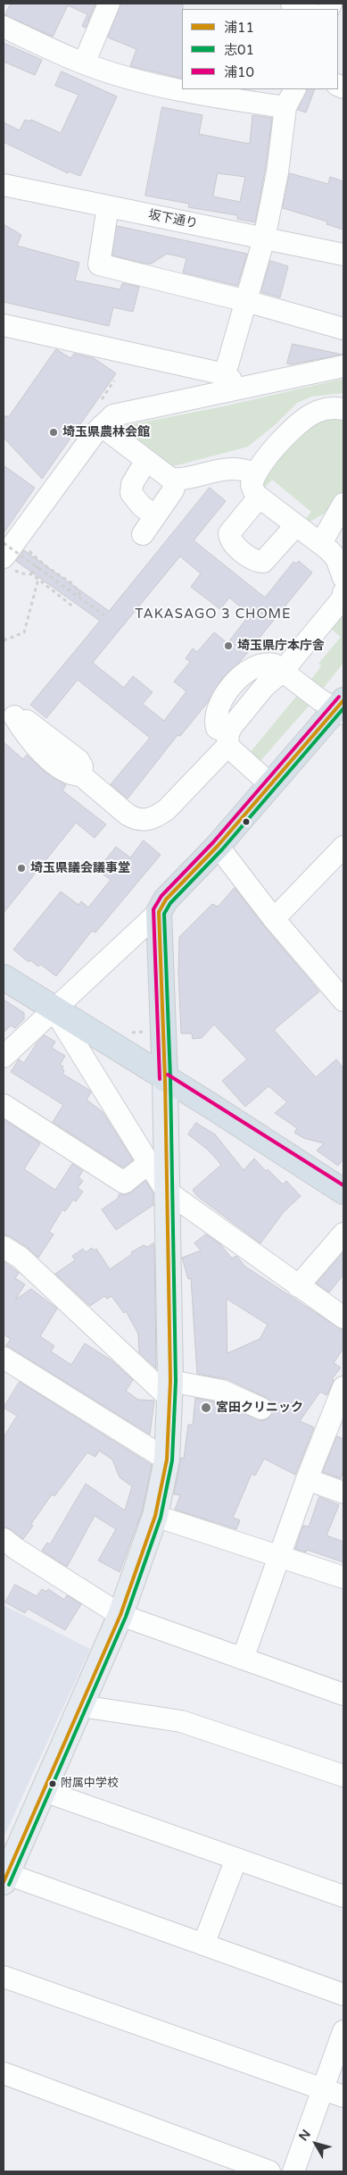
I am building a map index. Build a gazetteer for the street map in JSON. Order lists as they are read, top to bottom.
{
  "streets": {
    "street": ["坂下通り"]
  },
  "districts": ["TAKASAGO 3 CHOME"],
  "places": [
    "埼玉県農林会館",
    "埼玉県庁本庁舎",
    "埼玉県議会議事堂",
    "宮田クリニック",
    "附属中学校"
  ],
  "lines": ["transit line 浦10", "transit line 浦11", "transit line 志01"],
  "legend": ["浦11", "志01", "浦10"],
  "north": "top left"
}
